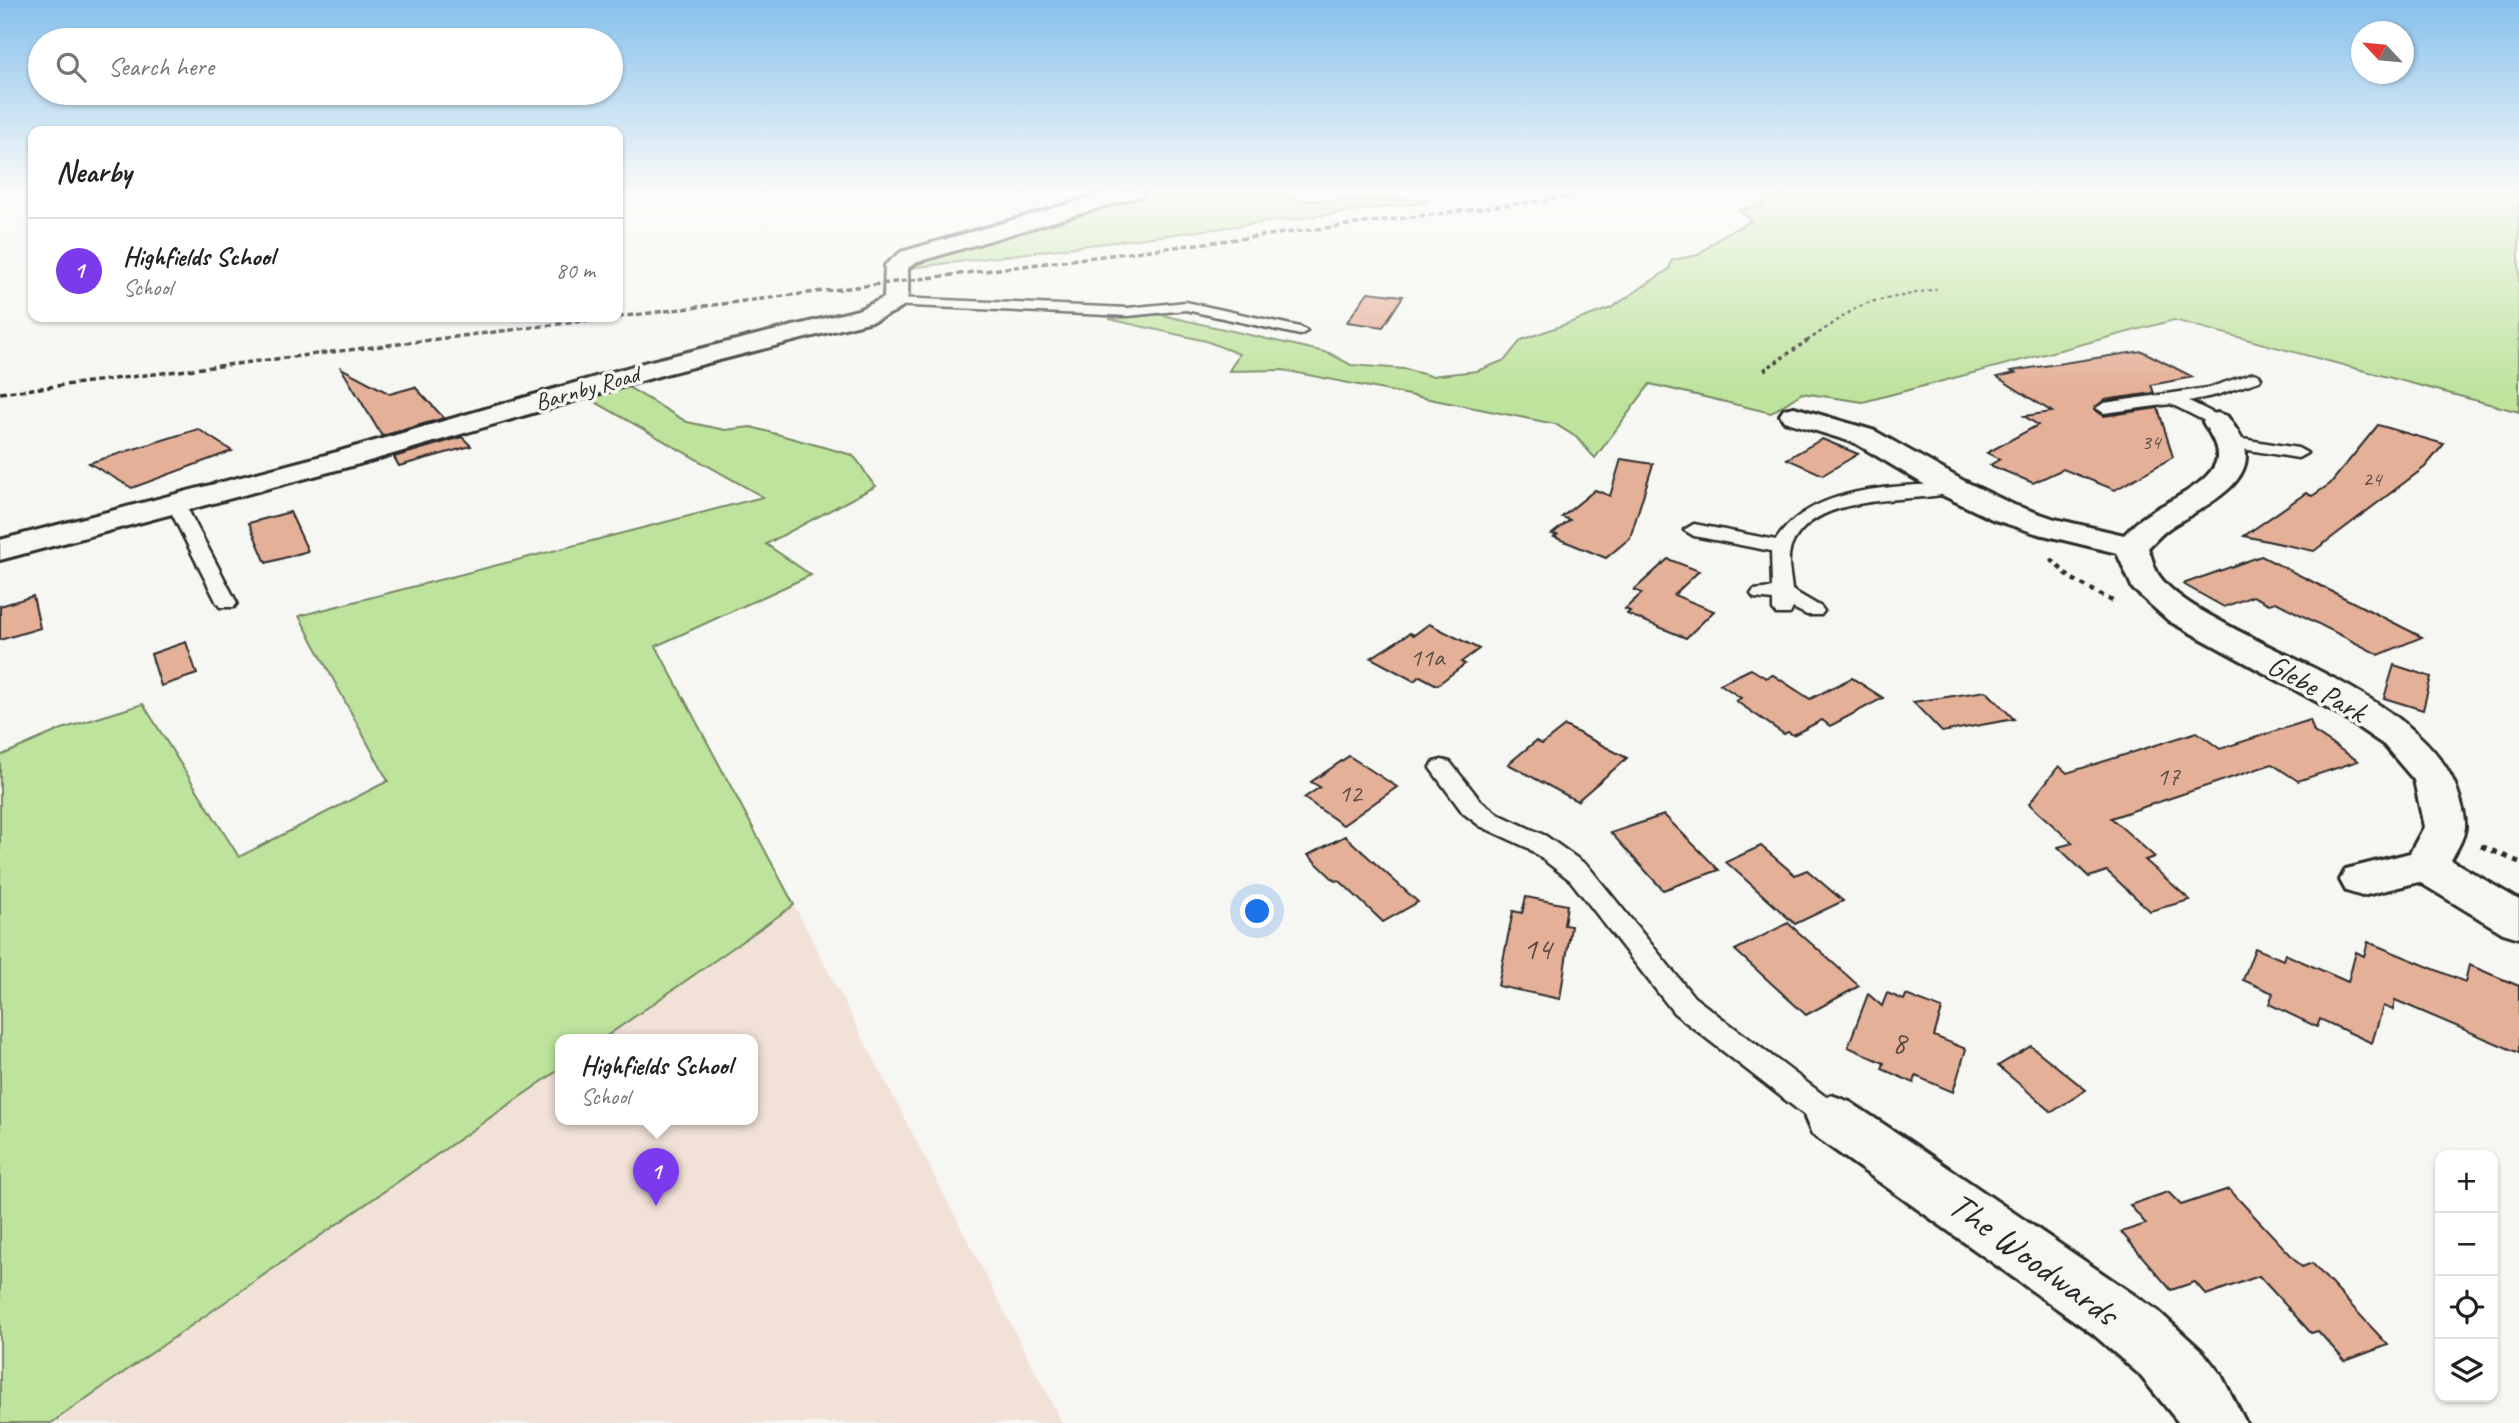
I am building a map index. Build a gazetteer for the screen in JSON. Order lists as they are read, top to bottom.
{
  "streets": {
    "street": ["Barnby Road", "Glebe Park", "The Woodwards"]
  },
  "house_numbers": [
    "34",
    "24",
    "11a",
    "17",
    "12",
    "14",
    "8"
  ],
  "north": "top left",
  "page": {
    "search": "Search here",
    "heading": "Nearby",
    "list": [
      {
        "mark": "1",
        "name": "Highfields School",
        "note": "School",
        "value": "80 m"
      }
    ],
    "popup": ["Highfields School", "School"],
    "pins": "1",
    "map_buttons": ["+", "−"]
  }
}
